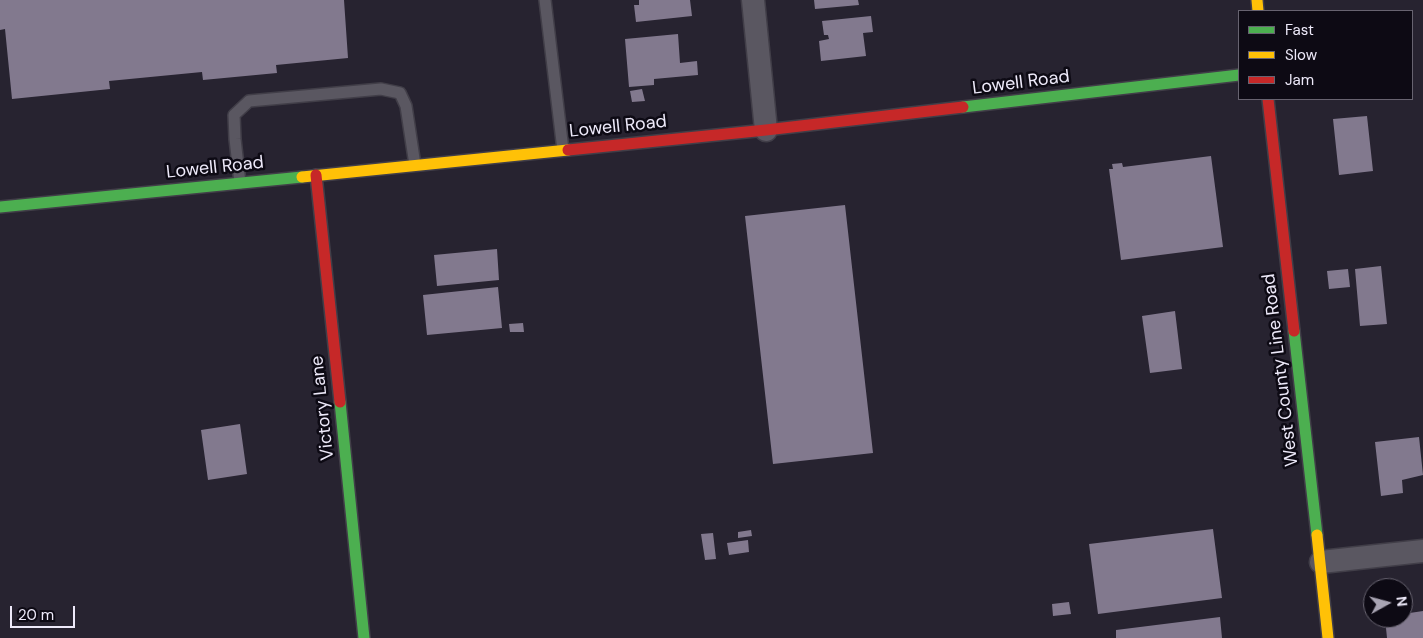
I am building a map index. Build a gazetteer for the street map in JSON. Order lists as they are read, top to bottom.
{
  "streets": {
    "street": ["Lowell Road", "West County Line Road", "Victory Lane"]
  },
  "crossings": [
    ["Lowell Road", "Victory Lane"]
  ],
  "legend": ["Fast", "Slow", "Jam"],
  "scale_bar": "20 m",
  "north": "right"
}
